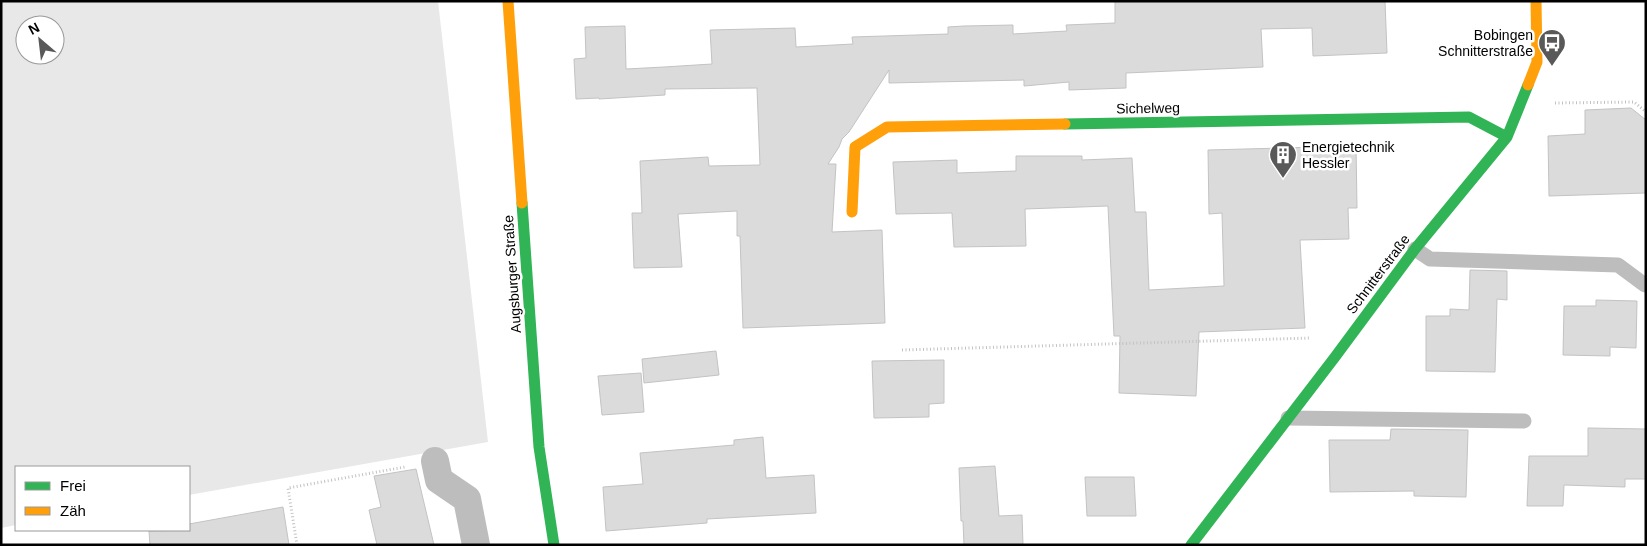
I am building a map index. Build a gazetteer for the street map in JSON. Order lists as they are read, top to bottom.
{
  "streets": {
    "street": ["Sichelweg", "Augsburger Straße", "Schnitterstraße"]
  },
  "crossings": [
    ["Sichelweg", "Schnitterstraße"]
  ],
  "places": {
    "bus stop": ["Bobingen Schnitterstraße"],
    "building": ["Energietechnik Hessler"]
  },
  "legend": ["Frei", "Zäh"],
  "north": "top left"
}
